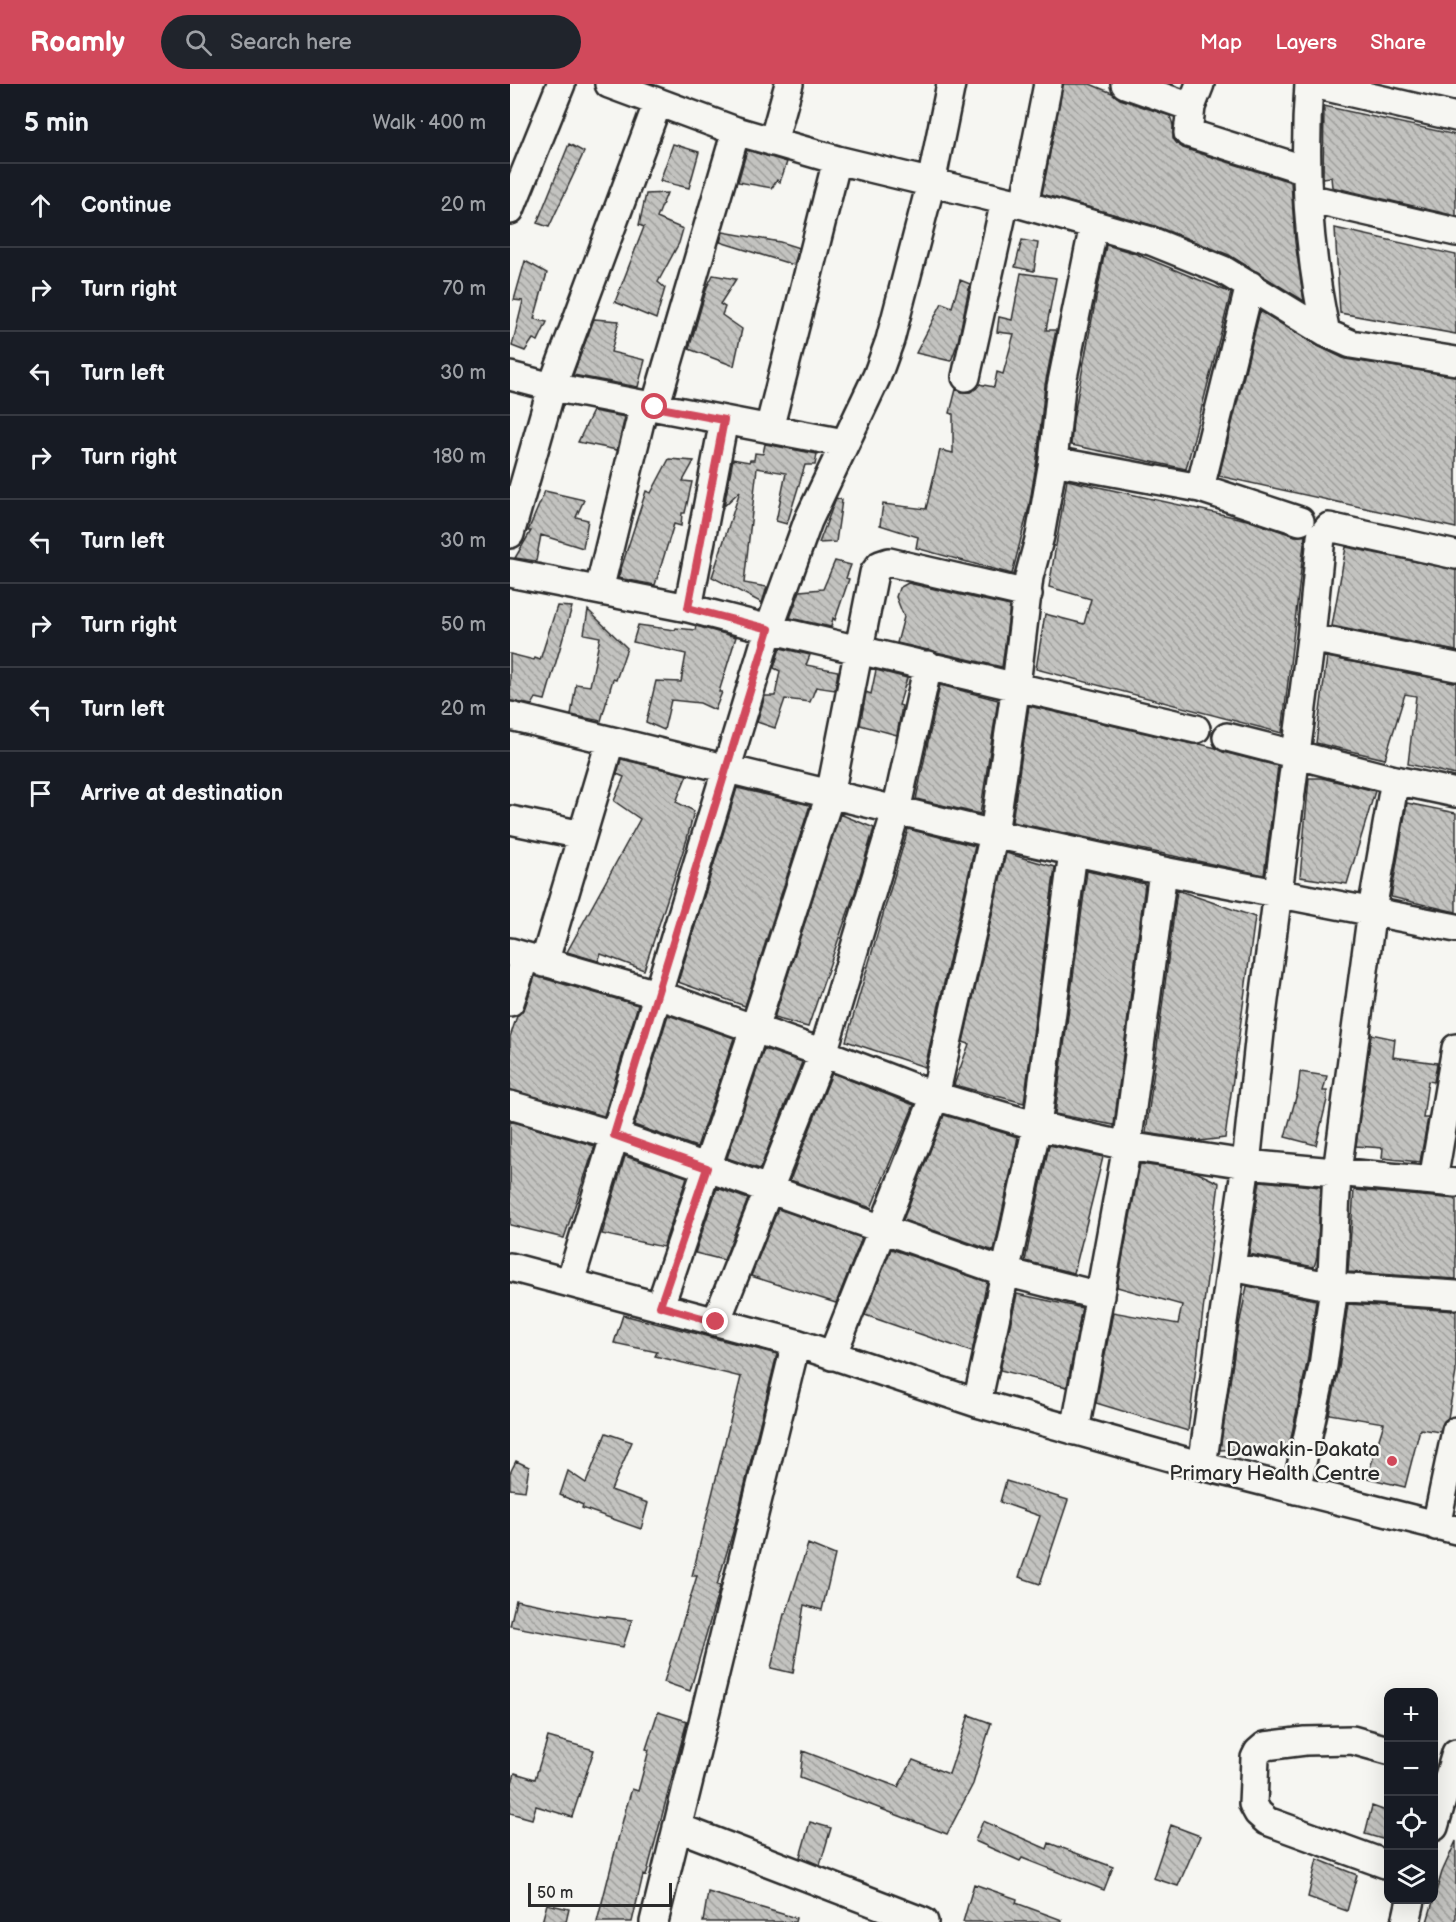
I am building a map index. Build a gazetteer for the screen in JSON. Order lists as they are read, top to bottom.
{
  "places": ["Dawakin-Dakata Primary Health Centre"],
  "scale_bar": "50 m",
  "page": {
    "header": "Roamly",
    "search": "Search here",
    "nav": ["Map", "Layers", "Share"],
    "heading": ["5 min", "Walk · 400 m"],
    "list": [
      ["Continue", "20 m"],
      ["Turn right", "70 m"],
      ["Turn left", "30 m"],
      ["Turn right", "180 m"],
      ["Turn left", "30 m"],
      ["Turn right", "50 m"],
      ["Turn left", "20 m"],
      "Arrive at destination"
    ],
    "map_buttons": ["+", "−"],
    "scale": "50 m"
  }
}
